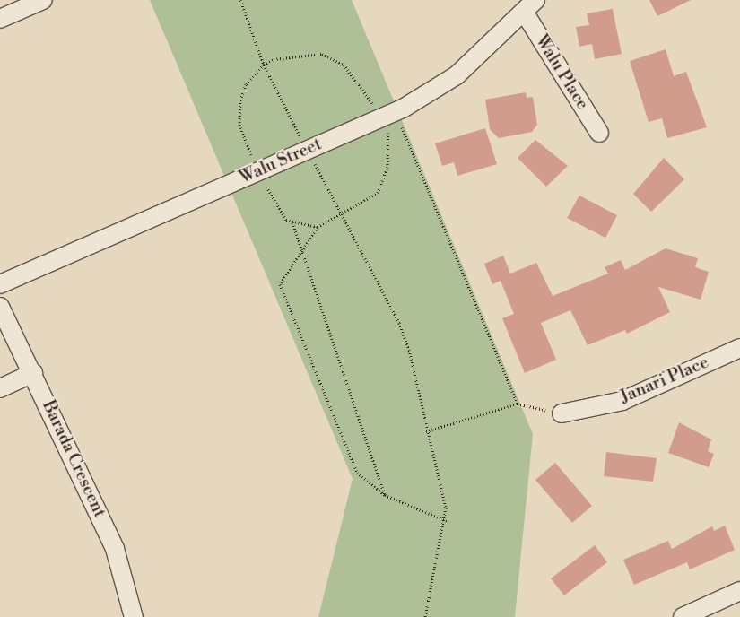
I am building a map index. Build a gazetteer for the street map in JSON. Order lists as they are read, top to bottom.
{
  "streets": {
    "street": [
      "Walu Place",
      "Walu Street",
      "Janari Place",
      "Barada Crescent"
    ]
  },
  "crossings": [
    ["Walu Place", "Walu Street"]
  ]
}
